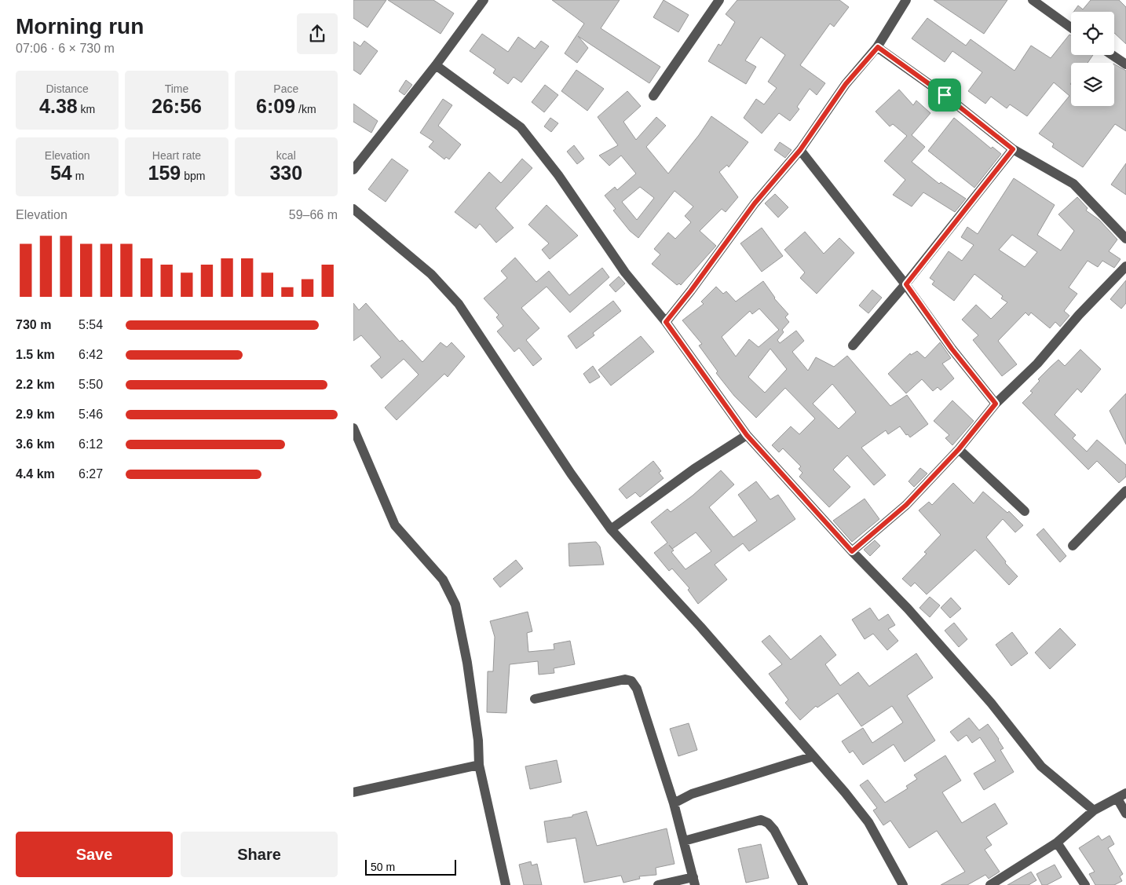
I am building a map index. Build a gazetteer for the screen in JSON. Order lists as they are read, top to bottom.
{
  "scale_bar": "50 m",
  "page": {
    "heading": ["Morning run", "07:06 · 6 × 730 m"],
    "stats": [
      ["Distance", "4.38 km"],
      ["Time", "26:56"],
      ["Pace", "6:09 /km"],
      ["Elevation", "54 m"],
      ["Heart rate", "159 bpm"],
      ["kcal", "330"]
    ],
    "chart": ["Elevation", "59–66 m"],
    "list": [
      {
        "name": "730 m",
        "note": "5:54"
      },
      {
        "name": "1.5 km",
        "note": "6:42"
      },
      {
        "name": "2.2 km",
        "note": "5:50"
      },
      {
        "name": "2.9 km",
        "note": "5:46"
      },
      {
        "name": "3.6 km",
        "note": "6:12"
      },
      {
        "name": "4.4 km",
        "note": "6:27"
      }
    ],
    "buttons": ["Save", "Share"],
    "scale": "50 m"
  }
}
